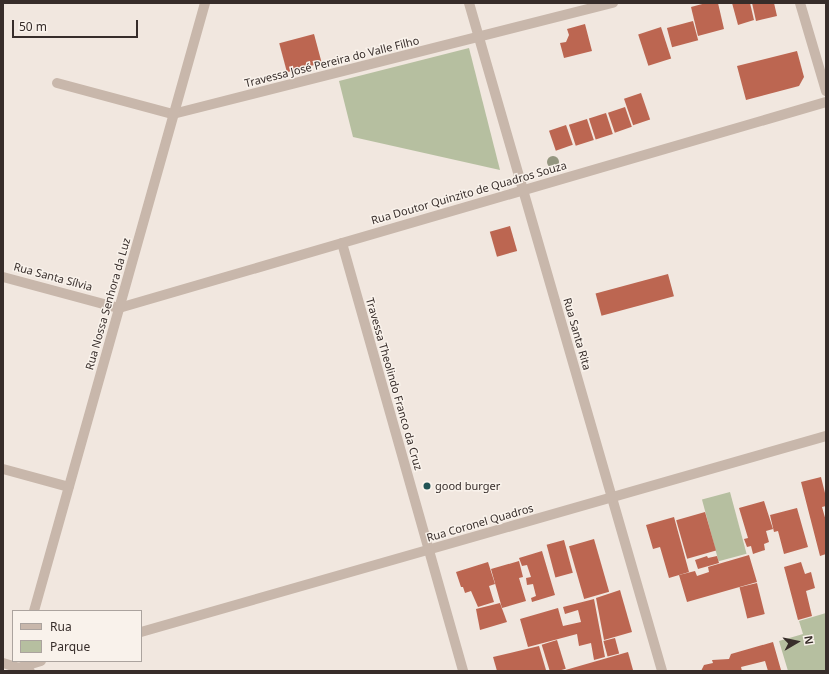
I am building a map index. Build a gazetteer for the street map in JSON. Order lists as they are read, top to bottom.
{
  "streets": {
    "street": [
      "Travessa José Pereira do Valle Filho",
      "Rua Doutor Quinzito de Quadros Souza",
      "Rua Santa Sílvia",
      "Rua Nossa Senhora da Luz",
      "Rua Santa Rita",
      "Travessa Theolindo Franco da Cruz",
      "Rua Coronel Quadros"
    ]
  },
  "crossings": [
    ["Travessa José Pereira do Valle Filho", "Rua Nossa Senhora da Luz"],
    ["Travessa José Pereira do Valle Filho", "Rua Santa Rita"],
    ["Rua Doutor Quinzito de Quadros Souza", "Rua Santa Sílvia"],
    ["Rua Doutor Quinzito de Quadros Souza", "Rua Nossa Senhora da Luz"],
    ["Rua Doutor Quinzito de Quadros Souza", "Rua Santa Rita"],
    ["Rua Doutor Quinzito de Quadros Souza", "Travessa Theolindo Franco da Cruz"],
    ["Rua Santa Sílvia", "Rua Nossa Senhora da Luz"],
    ["Rua Santa Rita", "Rua Coronel Quadros"],
    ["Travessa Theolindo Franco da Cruz", "Rua Coronel Quadros"]
  ],
  "places": ["good burger"],
  "legend": ["Rua", "Parque"],
  "scale_bar": "50 m",
  "north": "right"
}
